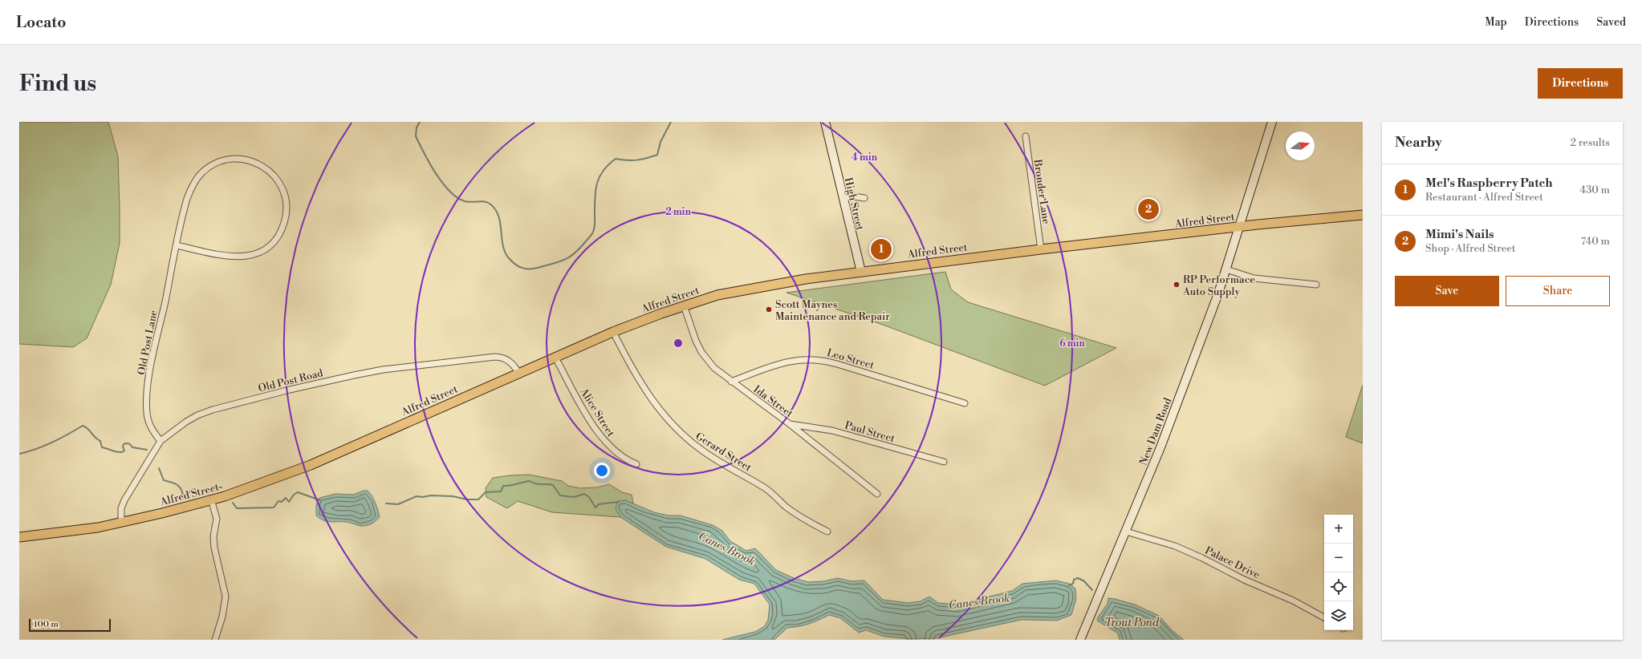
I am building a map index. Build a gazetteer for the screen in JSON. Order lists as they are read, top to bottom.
{
  "streets": {
    "main road": ["Alfred Street"],
    "street": [
      "Bronder Lane",
      "High Street",
      "Old Post Lane",
      "Leo Street",
      "Old Post Road",
      "Ida Street",
      "Alice Street",
      "Paul Street",
      "New Dam Road",
      "Gerard Street",
      "Palace Drive"
    ]
  },
  "crossings": [
    ["Bronder Lane", "Alfred Street"],
    ["High Street", "Alfred Street"],
    ["Alfred Street", "Old Post Road"],
    ["Alfred Street", "Ida Street"],
    ["Alfred Street", "Alice Street"],
    ["Alfred Street", "New Dam Road"],
    ["Alfred Street", "Gerard Street"],
    ["Old Post Lane", "Old Post Road"],
    ["Leo Street", "Ida Street"],
    ["Ida Street", "Paul Street"],
    ["New Dam Road", "Palace Drive"]
  ],
  "water": ["Canes Brook", "Trout Pond"],
  "places": ["RP Performace Auto Supply", "Scott Maynes Maintenance and Repair"],
  "scale_bar": "100 m",
  "north": "right",
  "page": {
    "header": "Locato",
    "nav": ["Map", "Directions", "Saved"],
    "buttons": [
      "Directions",
      ["Save", "Share"]
    ],
    "title": "Find us",
    "heading": ["Nearby", "2 results"],
    "list": [
      {
        "mark": "1",
        "name": "Mel's Raspberry Patch",
        "note": "Restaurant · Alfred Street",
        "value": "430 m"
      },
      {
        "mark": "2",
        "name": "Mimi's Nails",
        "note": "Shop · Alfred Street",
        "value": "740 m"
      }
    ],
    "pins": ["2", "1"],
    "map_buttons": ["+", "−"],
    "scale": "100 m"
  },
  "rings": ["4 min", "2 min", "6 min"]
}
